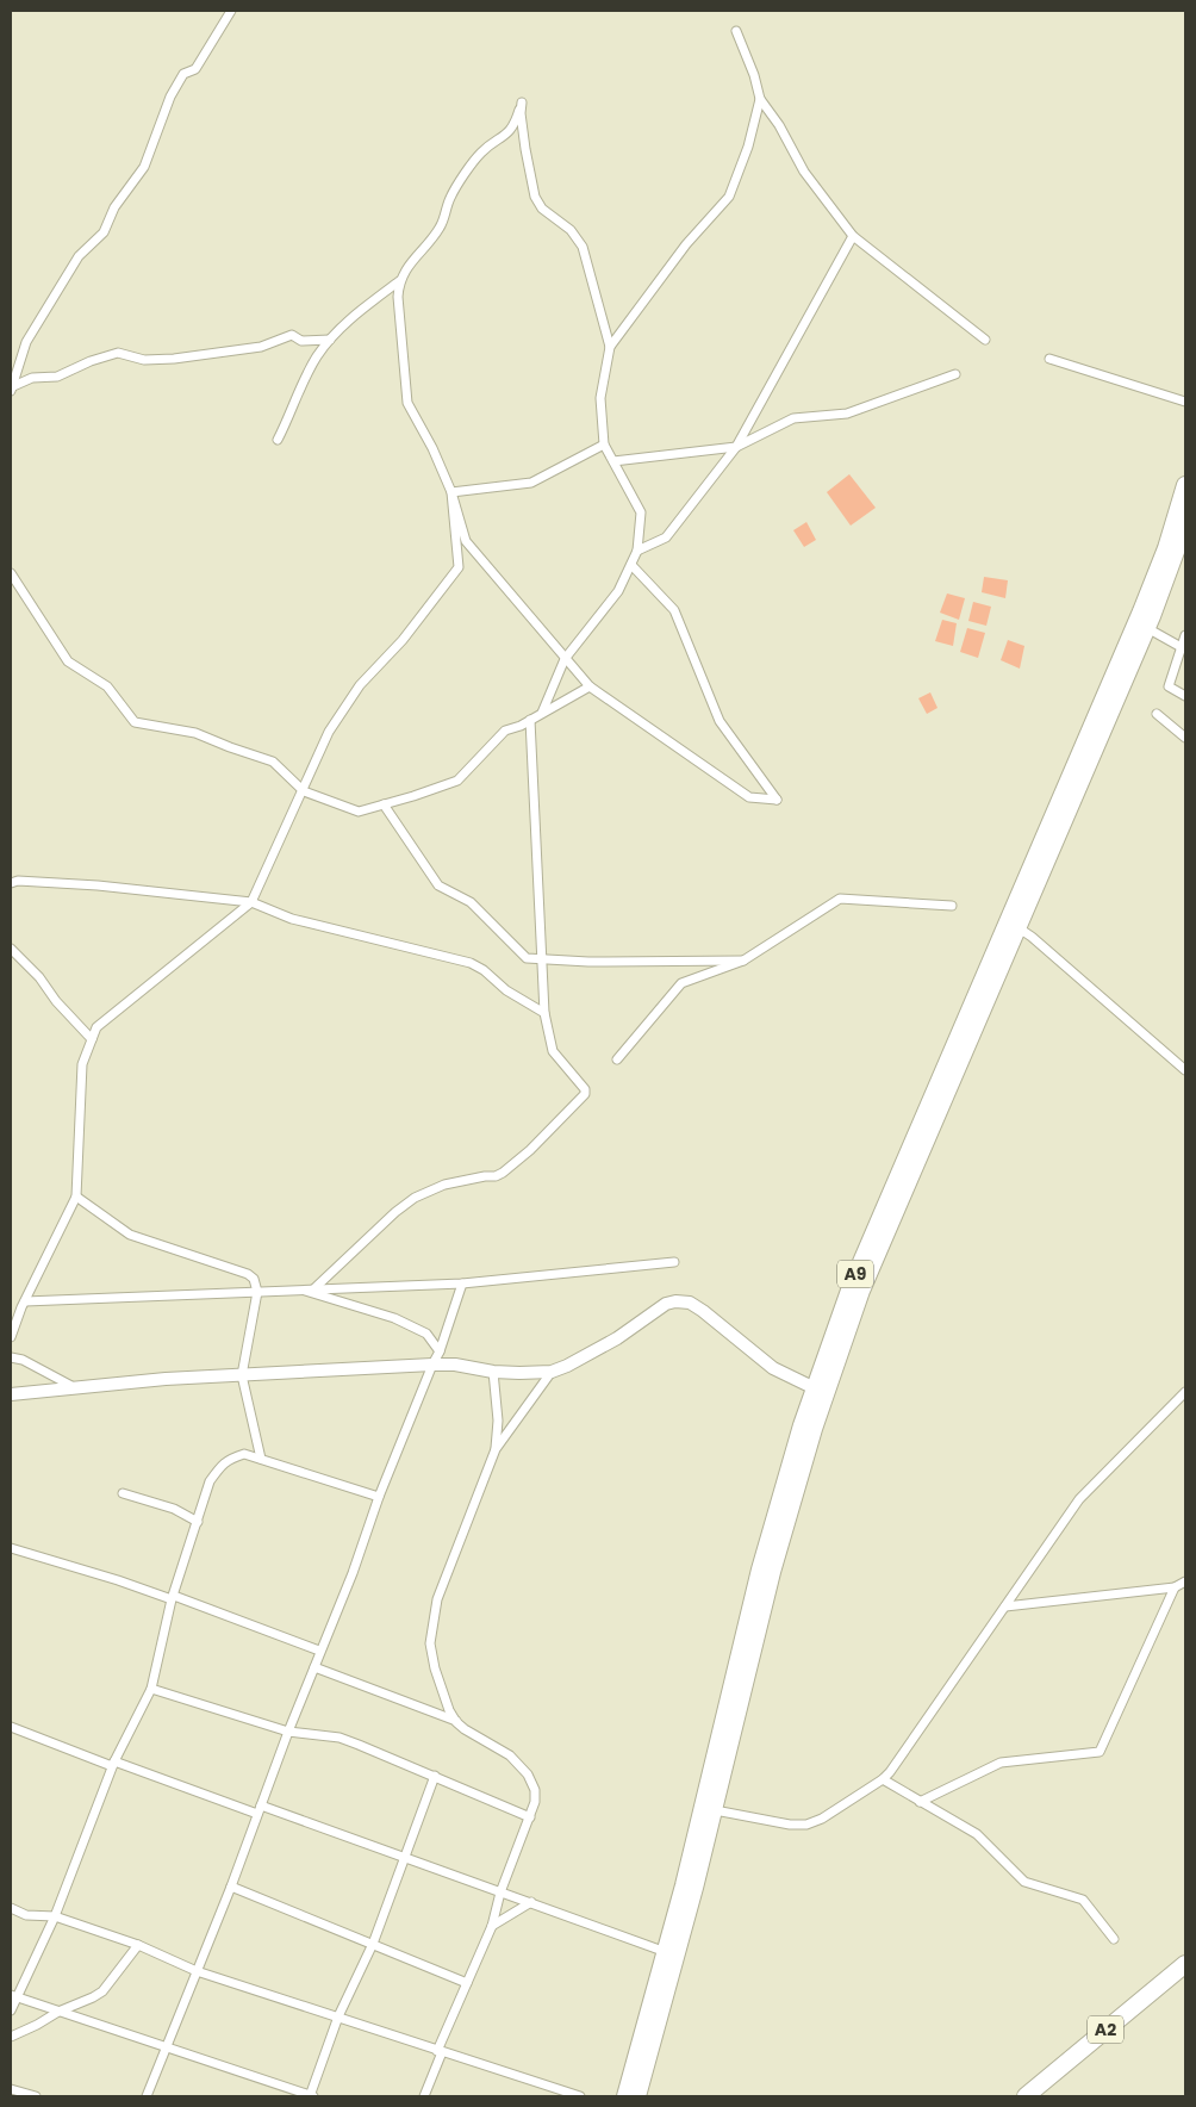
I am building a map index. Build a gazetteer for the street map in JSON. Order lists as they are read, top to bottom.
{
  "streets": {
    "highway": ["A9", "A2"]
  }
}
